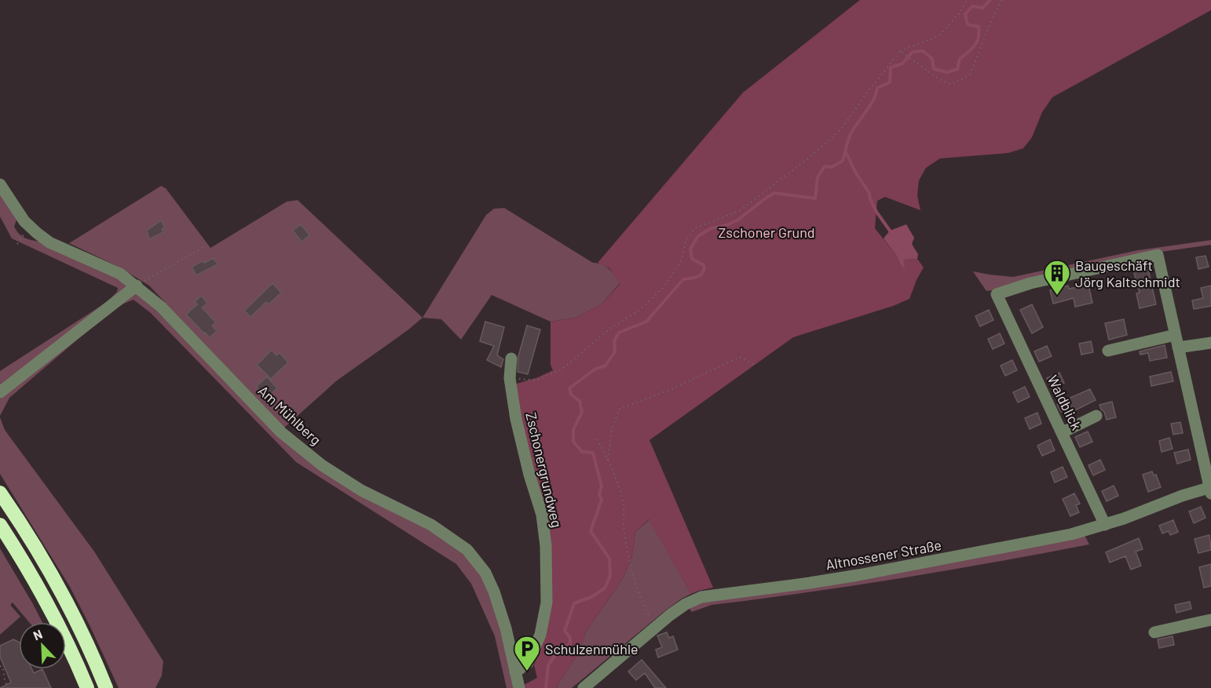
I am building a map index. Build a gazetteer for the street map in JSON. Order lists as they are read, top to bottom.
{
  "streets": {
    "street": [
      "Waldblick",
      "Am Mühlberg",
      "Zschonergrundweg",
      "Altnossener Straße"
    ]
  },
  "crossings": [
    ["Waldblick", "Altnossener Straße"],
    ["Am Mühlberg", "Zschonergrundweg"]
  ],
  "parks": ["Zschoner Grund"],
  "places": {
    "building": ["Baugeschäft Jörg Kaltschmidt"],
    "parking": ["Schulzenmühle"]
  },
  "north": "top left"
}
